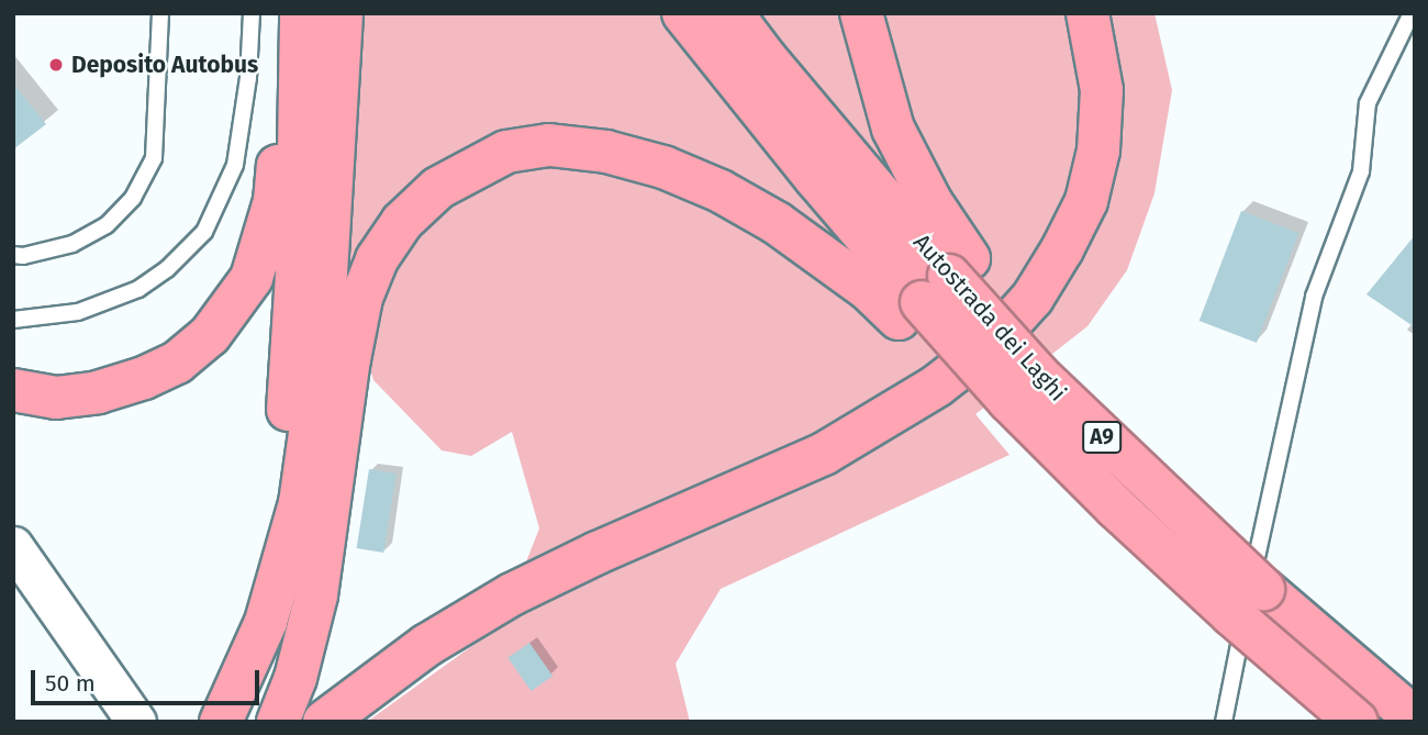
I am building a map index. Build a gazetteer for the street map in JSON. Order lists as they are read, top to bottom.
{
  "streets": {
    "highway": ["Autostrada dei Laghi", "A9"]
  },
  "places": ["Deposito Autobus"],
  "scale_bar": "50 m"
}
